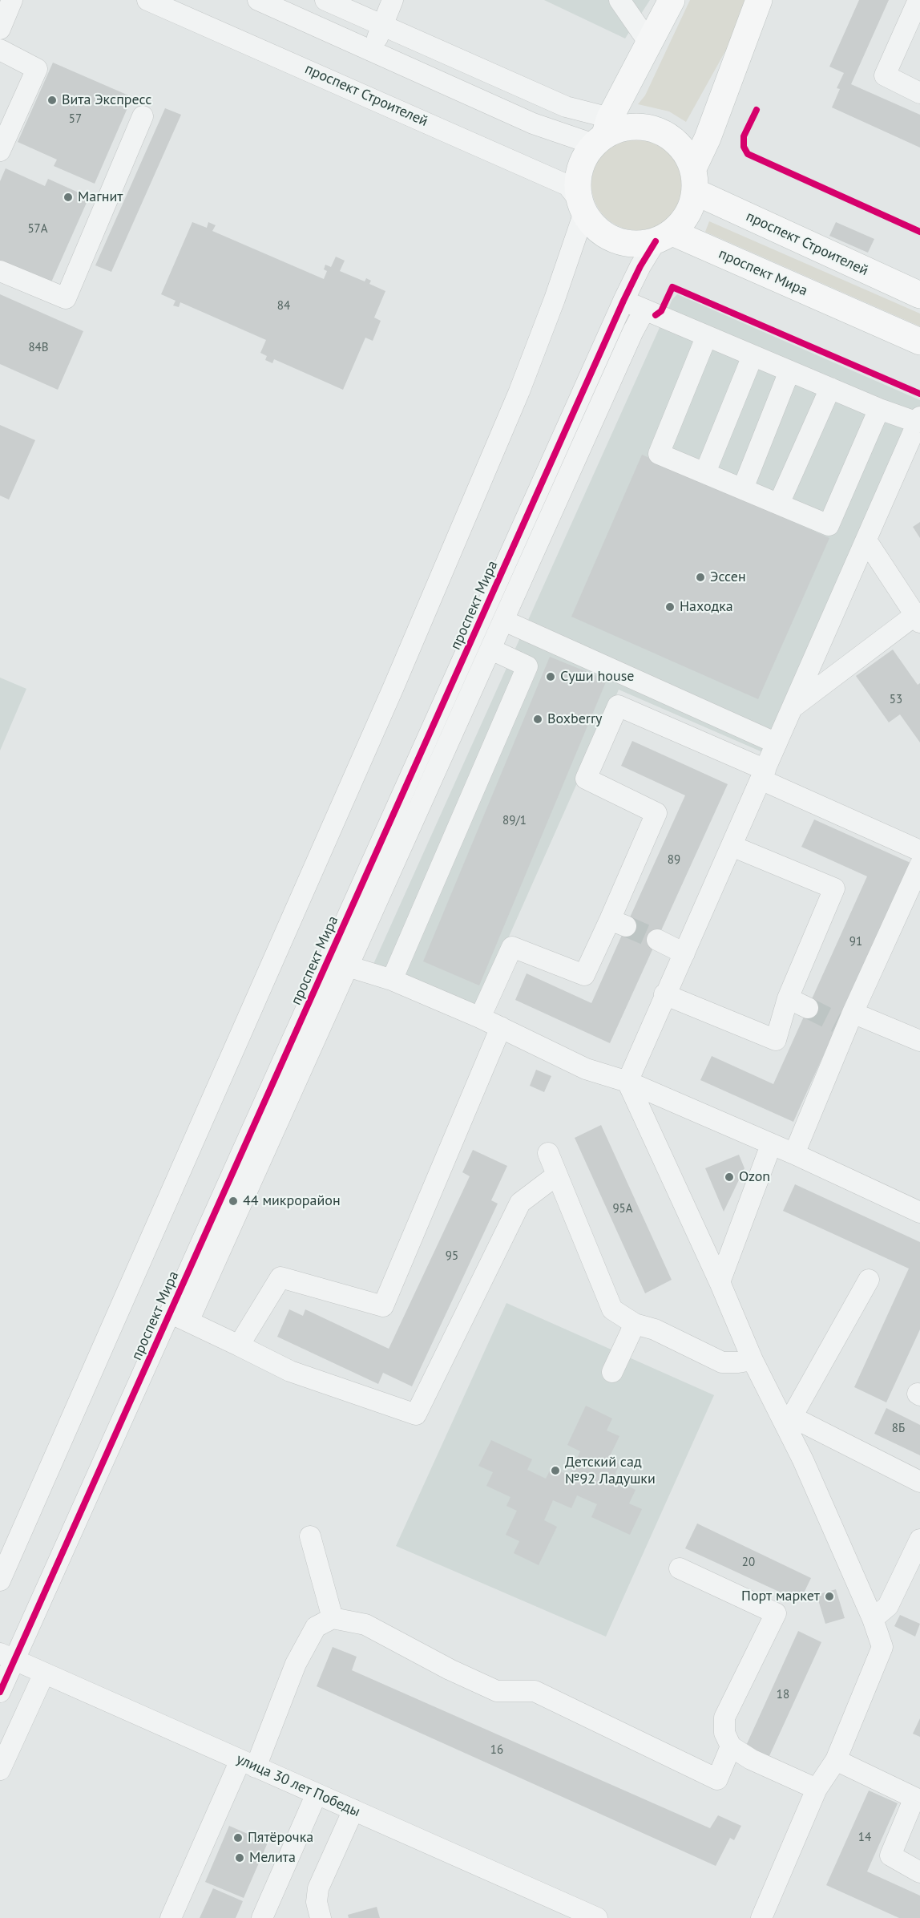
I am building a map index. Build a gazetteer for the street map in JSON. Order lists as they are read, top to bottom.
{
  "streets": {
    "main road": ["проспект Строителей", "проспект Мира"],
    "street": ["улица 30 лет Победы"]
  },
  "crossings": [
    ["проспект Строителей", "проспект Мира"],
    ["проспект Мира", "улица 30 лет Победы"]
  ],
  "places": [
    "Вита Экспресс",
    "Магнит",
    "Эссен",
    "Находка",
    "Суши house",
    "Boxberry",
    "Ozon",
    "44 микрорайон",
    "Детский сад №92 Ладушки",
    "Порт маркет",
    "Пятёрочка",
    "Мелита"
  ],
  "house_numbers": [
    "57",
    "57А",
    "84",
    "84В",
    "53",
    "89/1",
    "89",
    "91",
    "95А",
    "95",
    "8Б",
    "20",
    "18",
    "16",
    "14"
  ]
}
